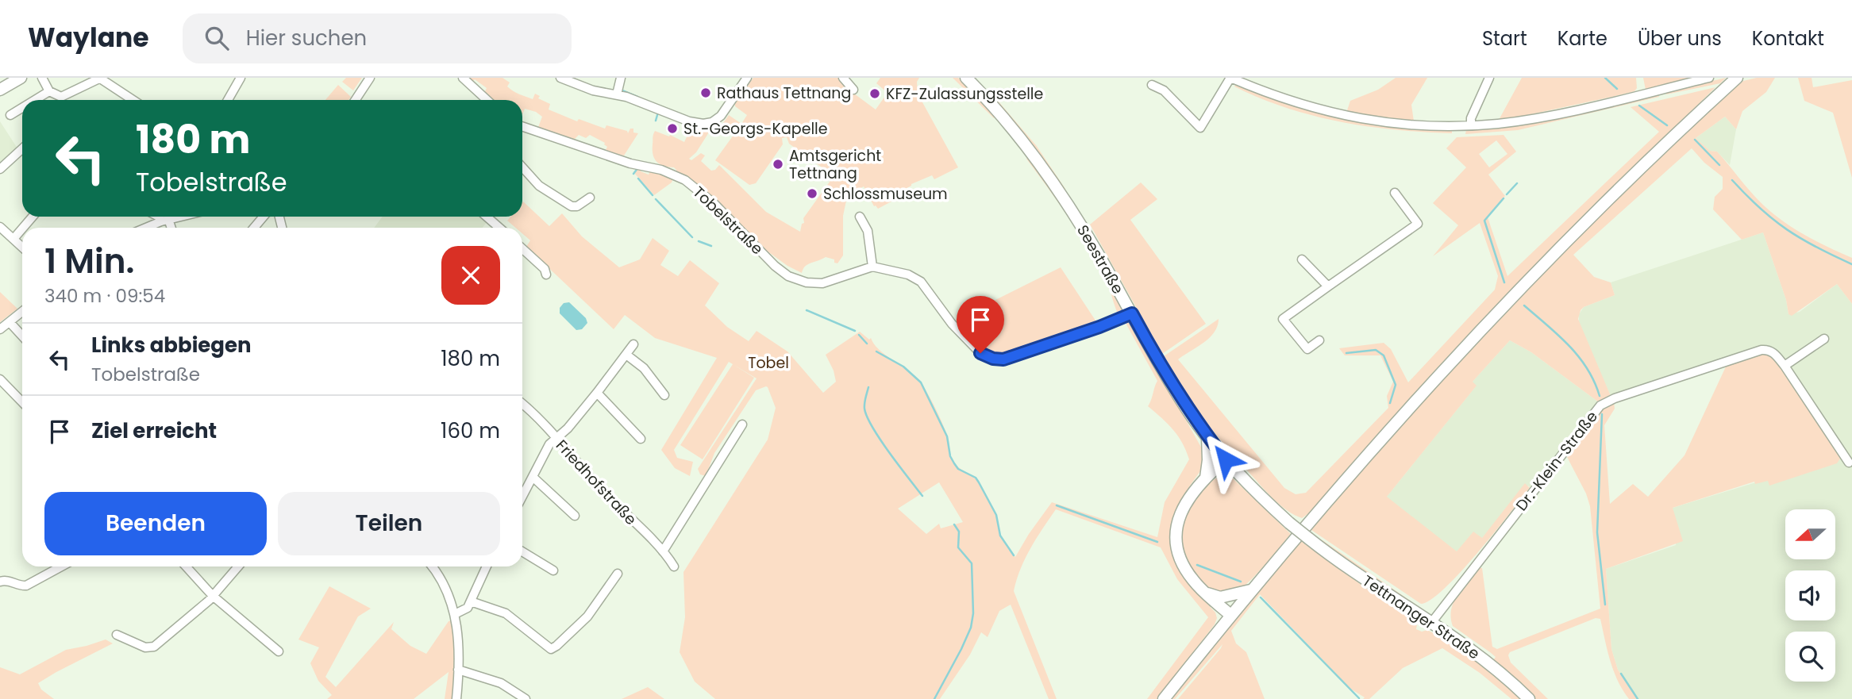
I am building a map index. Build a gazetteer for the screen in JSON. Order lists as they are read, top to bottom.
{
  "streets": {
    "main road": ["Seestraße", "Tettnanger Straße"],
    "street": ["Tobelstraße", "Dr.-Klein-Straße", "Friedhofstraße"]
  },
  "crossings": [
    ["Seestraße", "Tettnanger Straße"],
    ["Dr.-Klein-Straße", "Tettnanger Straße"]
  ],
  "parks": ["Tobel"],
  "places": [
    "Rathaus Tettnang",
    "KFZ-Zulassungsstelle",
    "St.-Georgs-Kapelle",
    "Amtsgericht Tettnang",
    "Schlossmuseum"
  ],
  "north": "left",
  "page": {
    "header": "Waylane",
    "search": "Hier suchen",
    "nav": [
      "Start",
      "Karte",
      "Über uns",
      "Kontakt"
    ],
    "turn": ["180 m", "Tobelstraße"],
    "heading": ["1 Min.", "340 m · 09:54"],
    "list": [
      {
        "name": "Links abbiegen",
        "note": "Tobelstraße",
        "value": "180 m"
      },
      {
        "name": "Ziel erreicht",
        "value": "160 m"
      }
    ],
    "buttons": ["Beenden", "Teilen"]
  }
}
